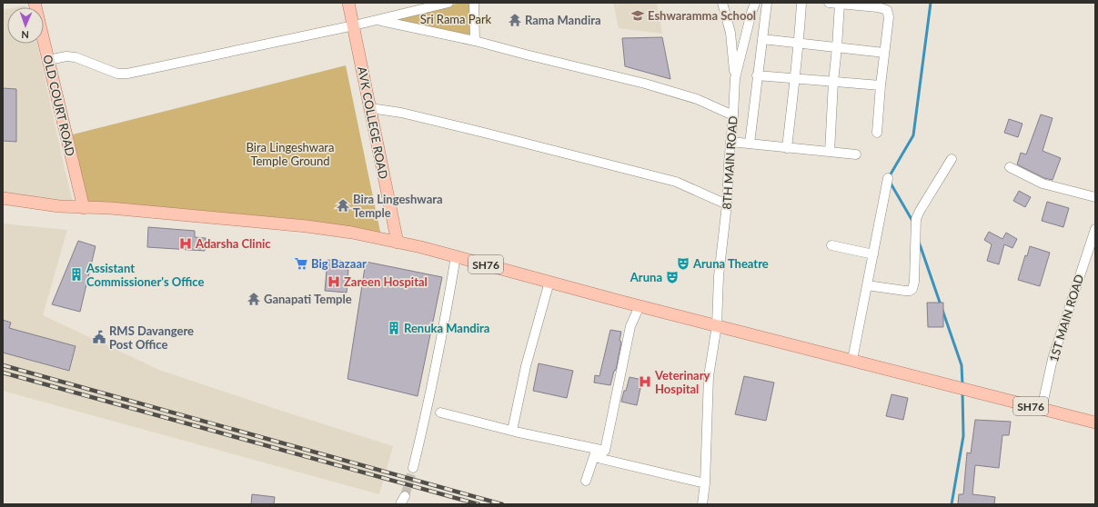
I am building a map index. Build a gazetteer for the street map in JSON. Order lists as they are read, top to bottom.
{
  "streets": {
    "main road": ["OLD COURT ROAD", "AVK COLLEGE ROAD", "SH76"],
    "street": ["8TH MAIN ROAD", "1ST MAIN ROAD"]
  },
  "crossings": [
    ["OLD COURT ROAD", "SH76"],
    ["AVK COLLEGE ROAD", "SH76"],
    ["8TH MAIN ROAD", "SH76"],
    ["SH76", "1ST MAIN ROAD"]
  ],
  "parks": ["Sri Rama Park", "Bira Lingeshwara Temple Ground"],
  "places": {
    "school or university": ["Eshwaramma School"],
    "temple": ["Rama Mandira", "Bira Lingeshwara Temple", "Ganapati Temple"],
    "hospital": ["Adarsha Clinic", "Zareen Hospital", "Veterinary Hospital"],
    "supermarket": ["Big Bazaar"],
    "theatre": ["Aruna Theatre", "Aruna"],
    "building": ["Assistant Commissioner's Office", "Renuka Mandira"],
    "public building": ["RMS Davangere Post Office"]
  },
  "north": "bottom"
}
